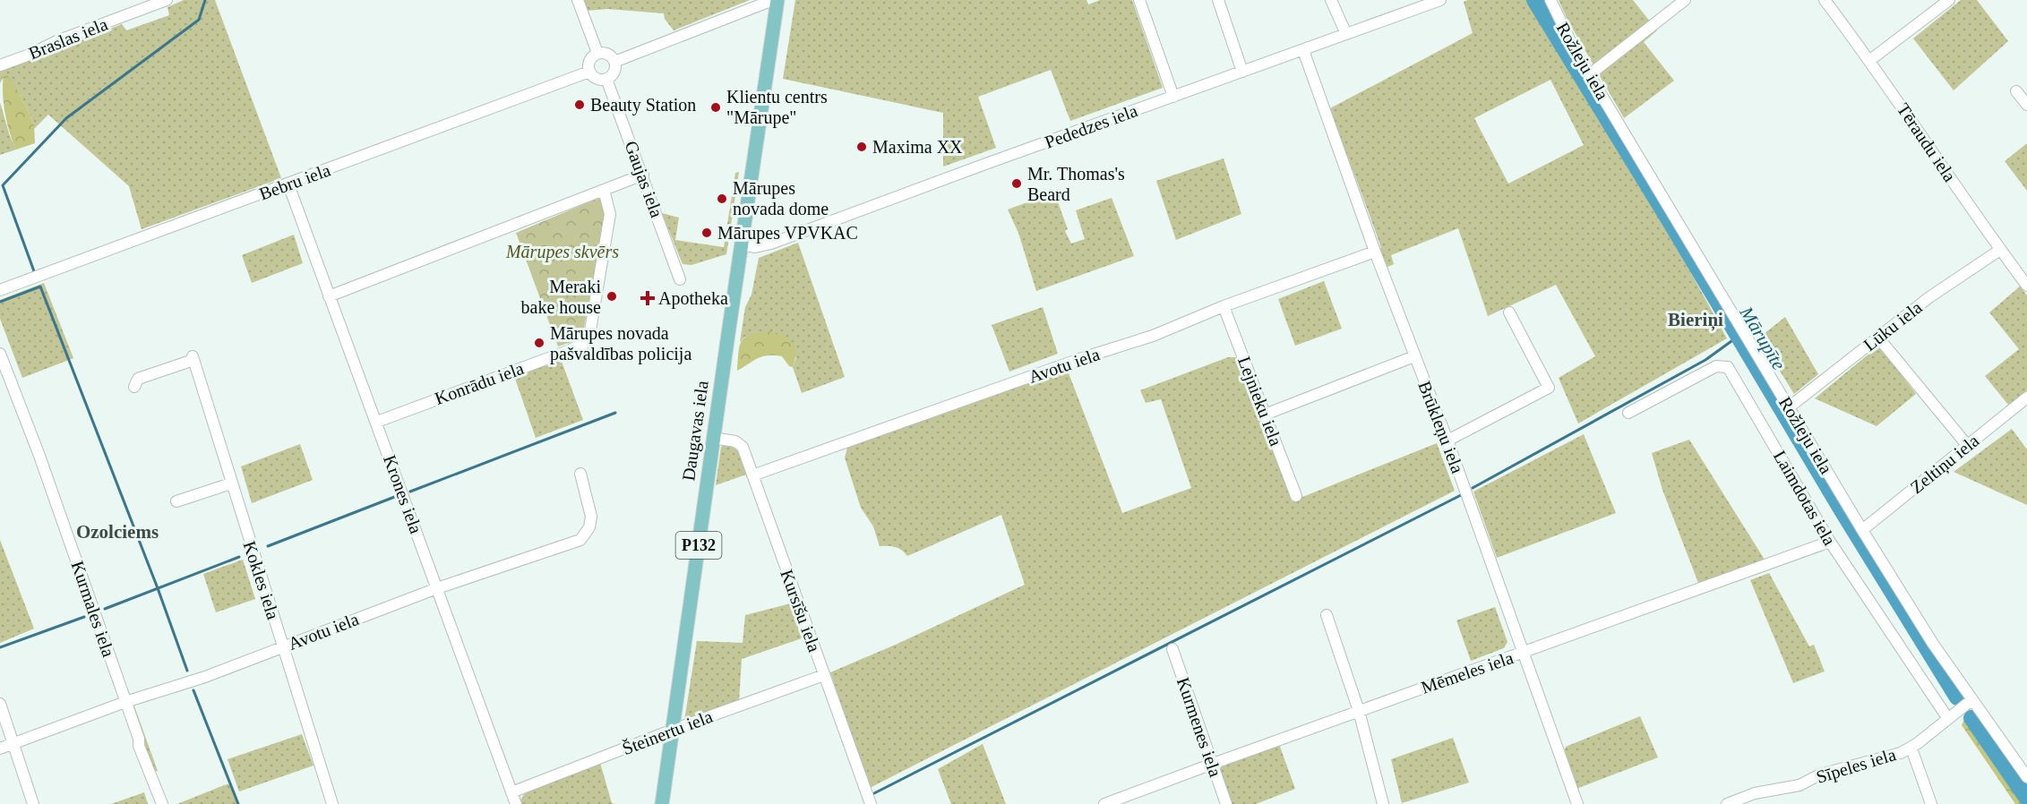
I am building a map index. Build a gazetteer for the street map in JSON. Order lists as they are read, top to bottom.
{
  "streets": {
    "main road": ["Daugavas iela", "P132"],
    "street": [
      "Braslas iela",
      "Rožleju iela",
      "Pededzes iela",
      "Tēraudu iela",
      "Gaujas iela",
      "Bebru iela",
      "Lūku iela",
      "Avotu iela",
      "Konrādu iela",
      "Lejnieku iela",
      "Brūkleņu iela",
      "Zeltiņu iela",
      "Krones iela",
      "Laimdotas iela",
      "Kokles iela",
      "Kurmales iela",
      "Kursīšu iela",
      "Mēmeles iela",
      "Kurmenes iela",
      "Šteinertu iela",
      "Sīpeles iela"
    ]
  },
  "crossings": [
    ["Rožleju iela", "Lūku iela"],
    ["Rožleju iela", "Zeltiņu iela"],
    ["Rožleju iela", "Sīpeles iela"],
    ["Pededzes iela", "Brūkleņu iela"],
    ["Pededzes iela", "Daugavas iela"],
    ["Tēraudu iela", "Lūku iela"],
    ["Gaujas iela", "Bebru iela"],
    ["Bebru iela", "Krones iela"],
    ["Avotu iela", "Lejnieku iela"],
    ["Avotu iela", "Brūkleņu iela"],
    ["Avotu iela", "Krones iela"],
    ["Avotu iela", "Kokles iela"],
    ["Avotu iela", "Kurmales iela"],
    ["Avotu iela", "Kursīšu iela"],
    ["Konrādu iela", "Krones iela"],
    ["Brūkleņu iela", "Mēmeles iela"],
    ["Daugavas iela", "Kursīšu iela"],
    ["Daugavas iela", "Šteinertu iela"],
    ["Krones iela", "Šteinertu iela"],
    ["Laimdotas iela", "Mēmeles iela"],
    ["Laimdotas iela", "Sīpeles iela"],
    ["Kursīšu iela", "Šteinertu iela"],
    ["Mēmeles iela", "Kurmenes iela"]
  ],
  "districts": ["Bieriņi", "Ozolciems"],
  "water": ["Mārupīte"],
  "parks": ["Mārupes skvērs"],
  "places": {
    "other": [
      "Beauty Station",
      "Klientu centrs \"Mārupe\"",
      "Maxima XX",
      "Mr. Thomas's Beard",
      "Mārupes novada dome",
      "Mārupes VPVKAC",
      "Meraki bake house",
      "Mārupes novada pašvaldības policija"
    ],
    "health": ["Apotheka"]
  }
}
